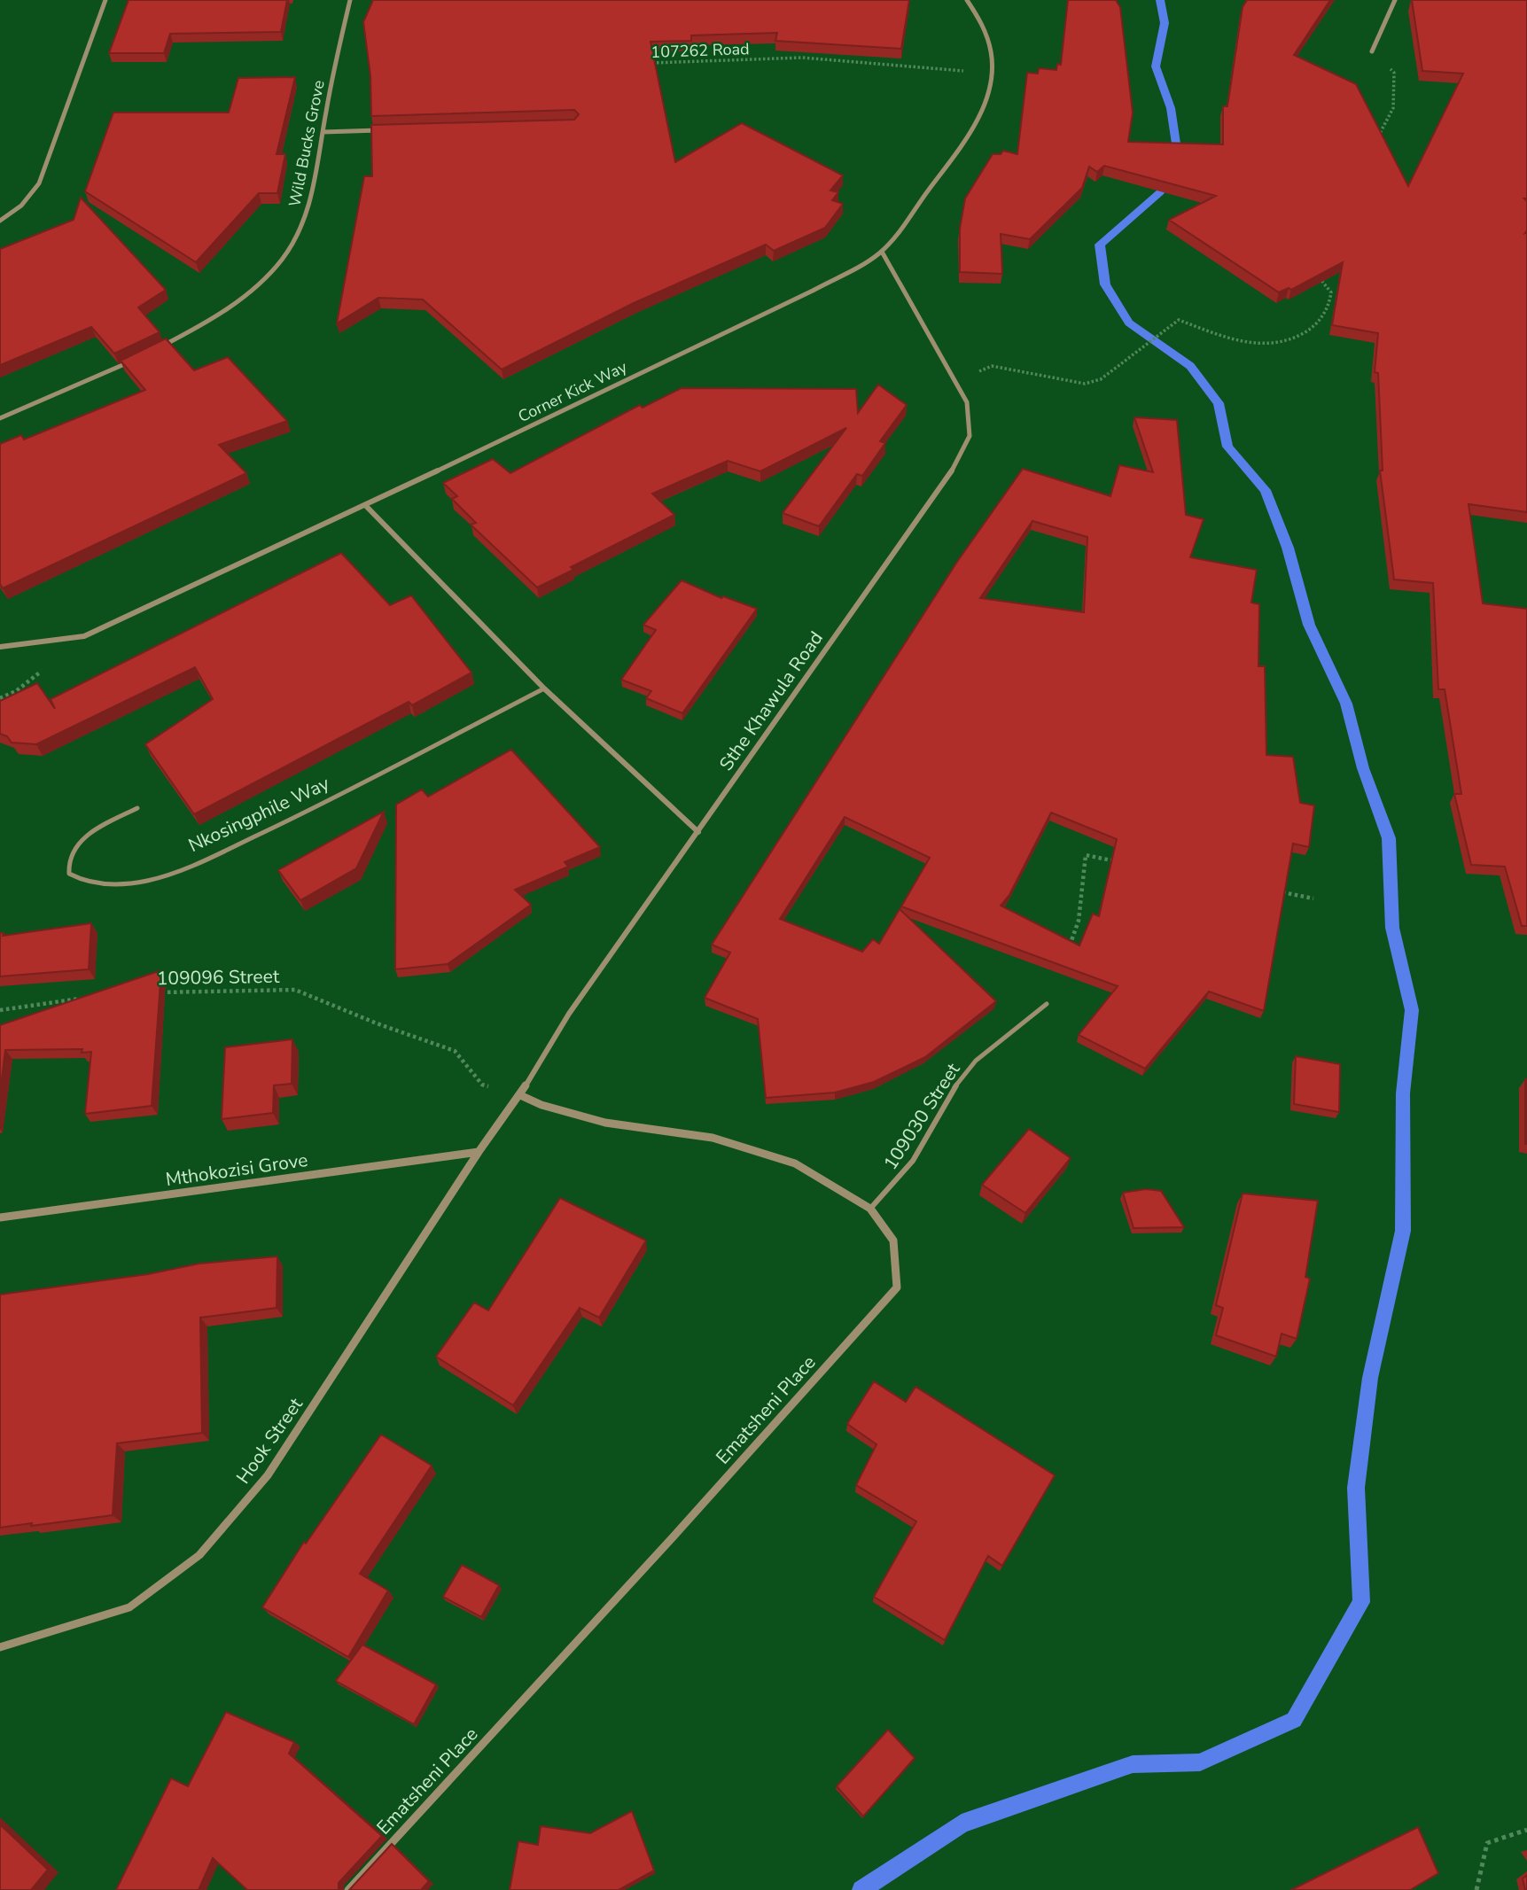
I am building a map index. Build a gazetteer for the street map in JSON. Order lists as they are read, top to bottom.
{
  "streets": {
    "street": [
      "Wild Bucks Grove",
      "Corner Kick Way",
      "Sthe Khawula Road",
      "Mthokozisi Grove",
      "Ematsheni Place",
      "Hook Street"
    ],
    "lane": ["Nkosingphile Way", "109030 Street"],
    "path": ["107262 Road", "109096 Street"]
  },
  "crossings": [
    ["107262 Road", "Corner Kick Way"],
    ["Corner Kick Way", "Sthe Khawula Road"],
    ["Sthe Khawula Road", "109096 Street"],
    ["Sthe Khawula Road", "Mthokozisi Grove"],
    ["Sthe Khawula Road", "Ematsheni Place"],
    ["Sthe Khawula Road", "Hook Street"],
    ["109096 Street", "Ematsheni Place"],
    ["109030 Street", "Ematsheni Place"],
    ["Mthokozisi Grove", "Hook Street"]
  ]
}
